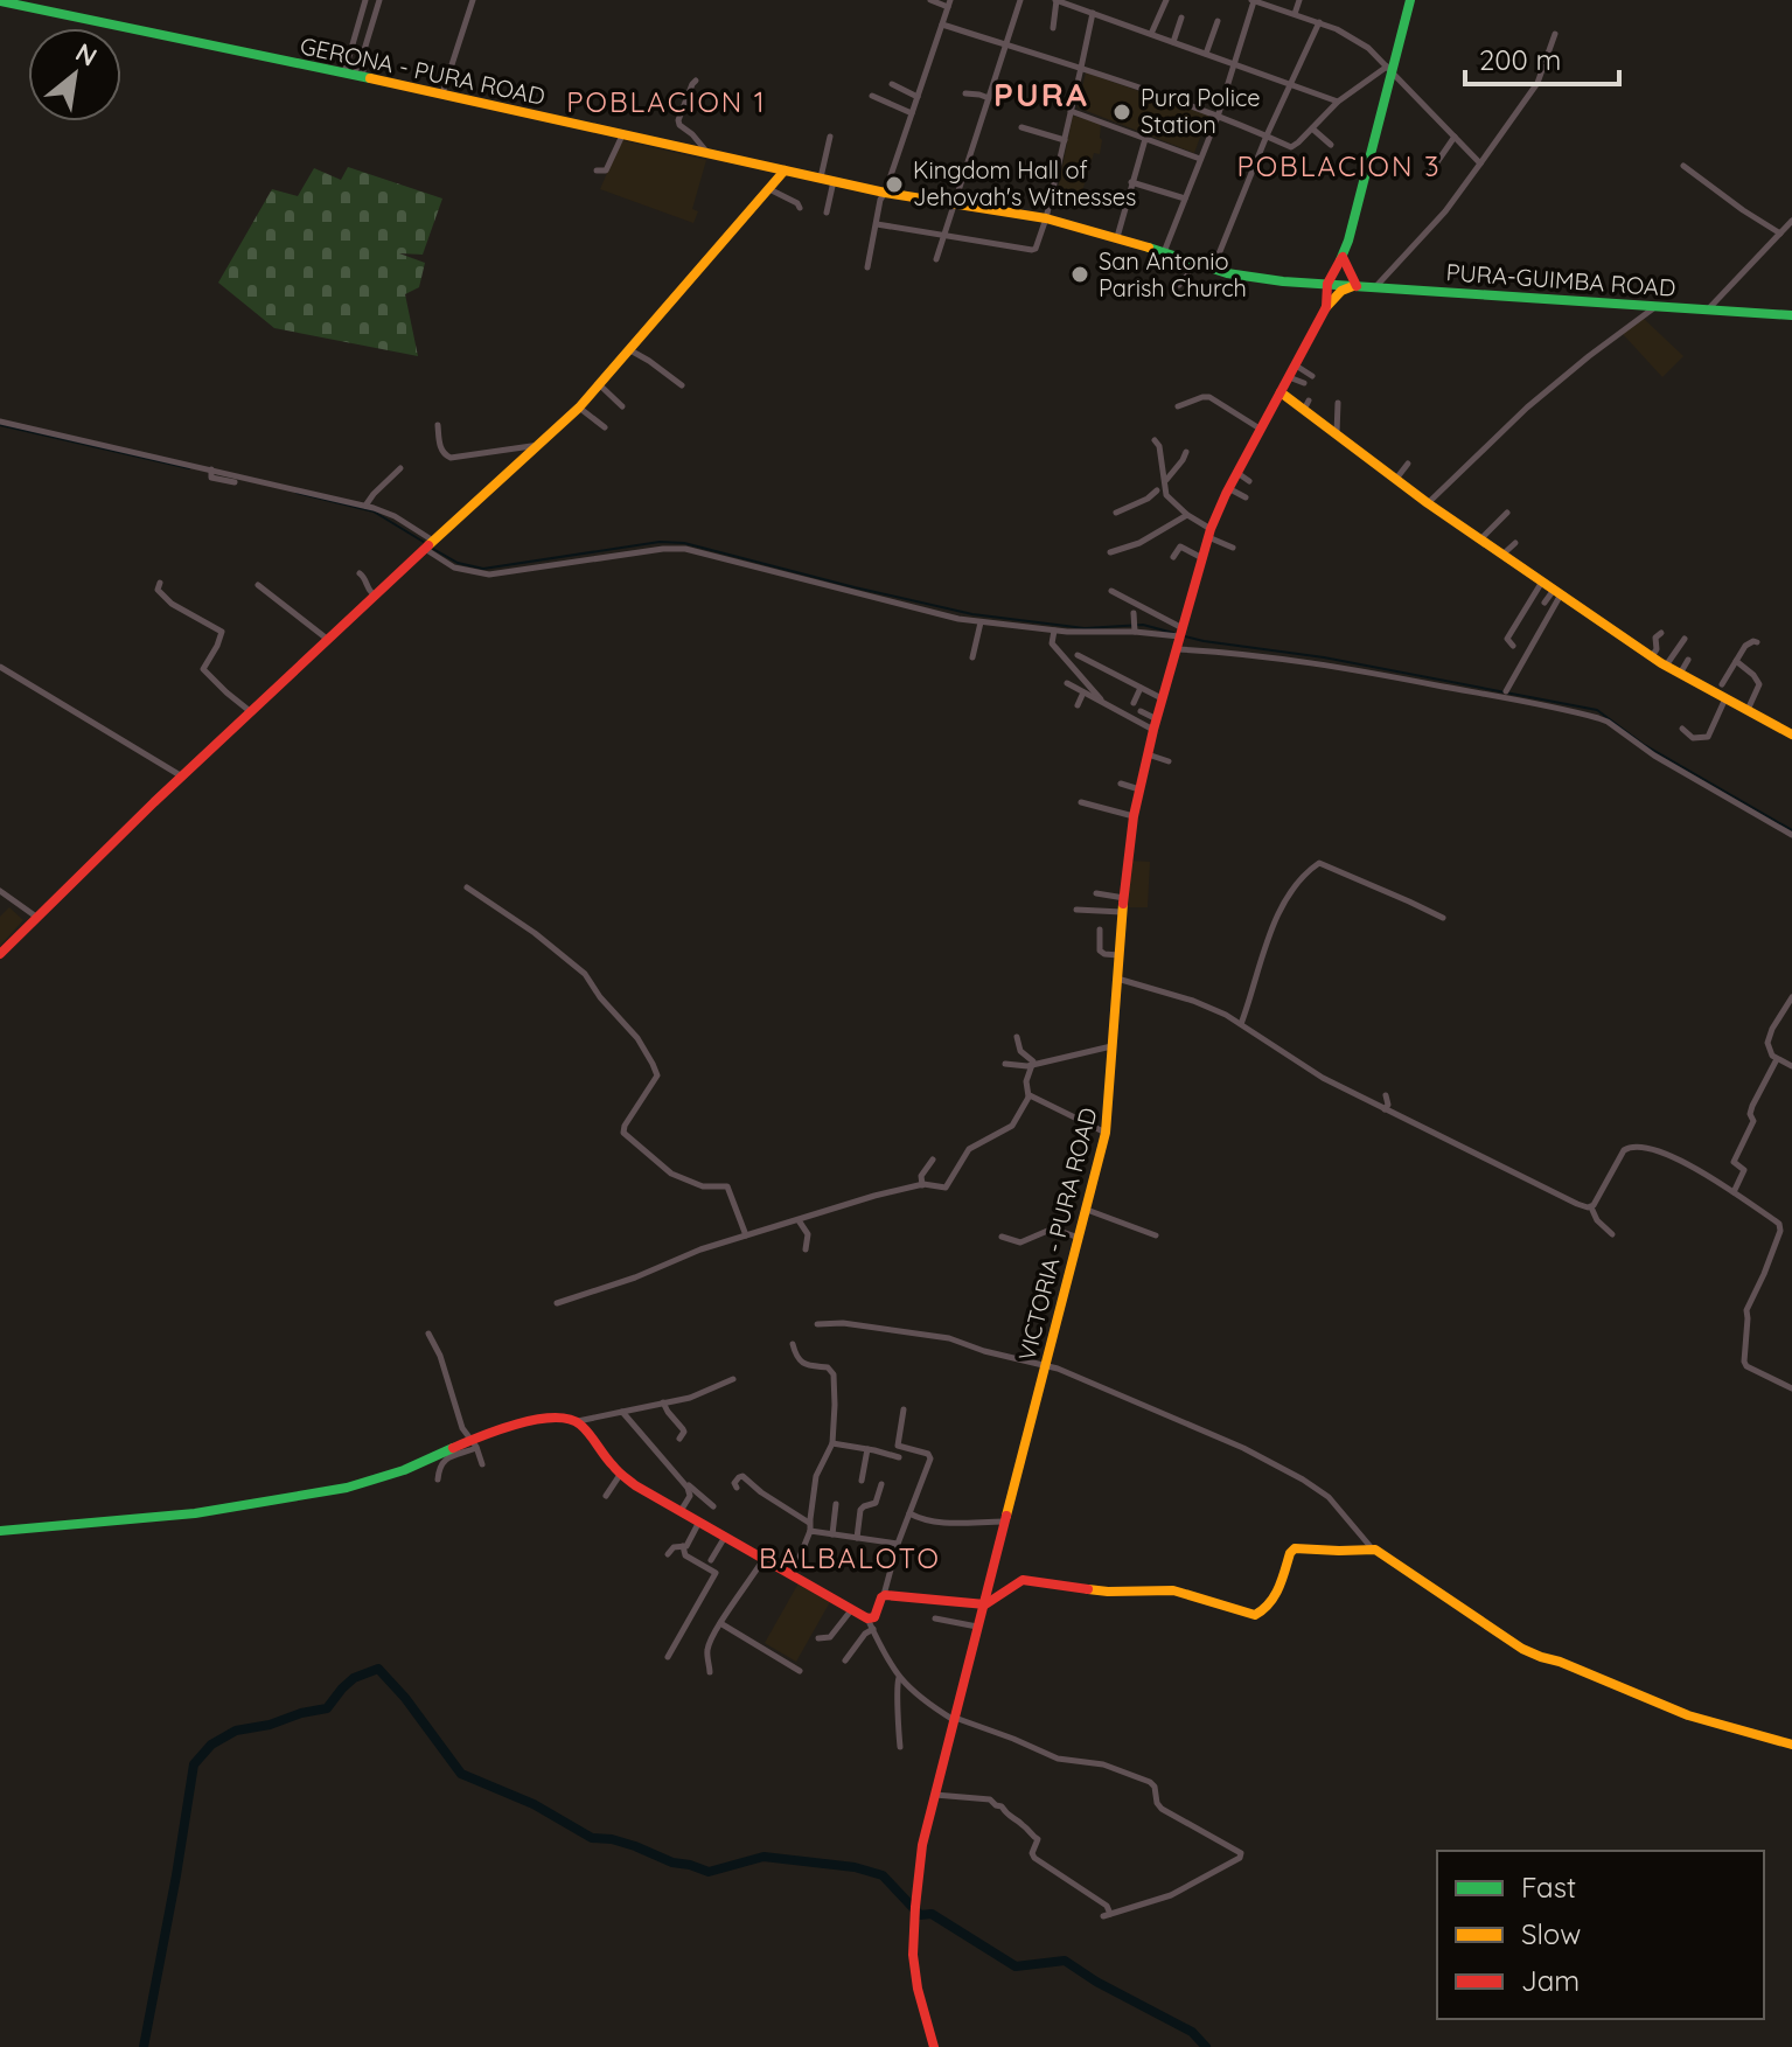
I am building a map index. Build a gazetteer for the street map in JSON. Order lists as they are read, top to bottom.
{
  "streets": {
    "main road": ["GERONA - PURA ROAD", "PURA-GUIMBA ROAD", "VICTORIA - PURA ROAD"]
  },
  "crossings": [
    ["GERONA - PURA ROAD", "PURA-GUIMBA ROAD"],
    ["GERONA - PURA ROAD", "VICTORIA - PURA ROAD"],
    ["PURA-GUIMBA ROAD", "VICTORIA - PURA ROAD"]
  ],
  "districts": [
    "PURA",
    "POBLACION 1",
    "POBLACION 3",
    "BALBALOTO"
  ],
  "places": ["Pura Police Station", "Kingdom Hall of Jehovah's Witnesses", "San Antonio Parish Church"],
  "legend": ["Fast", "Slow", "Jam"],
  "scale_bar": "200 m",
  "north": "top right"
}
